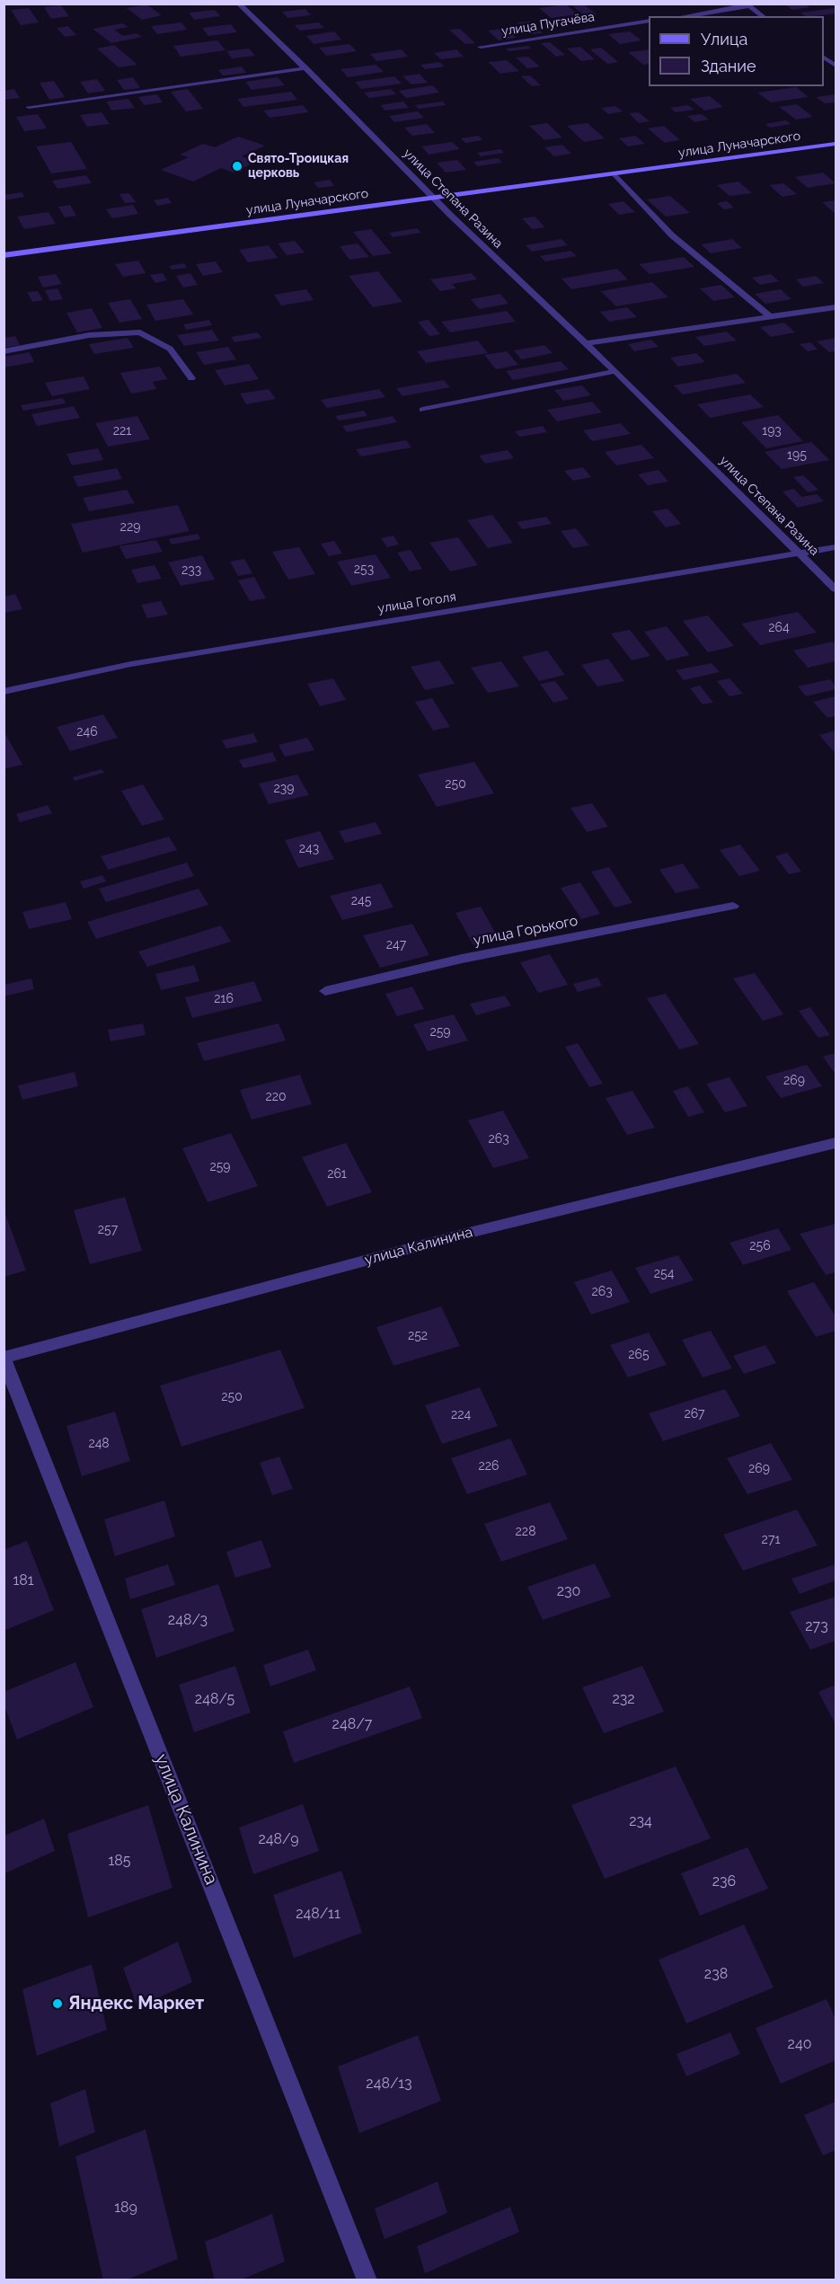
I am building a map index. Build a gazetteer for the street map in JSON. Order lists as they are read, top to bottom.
{
  "streets": {
    "main road": ["улица Луначарского"],
    "street": [
      "улица Пугачёва",
      "улица Степана Разина",
      "улица Гоголя",
      "улица Горького",
      "улица Калинина"
    ]
  },
  "crossings": [
    ["улица Луначарского", "улица Степана Разина"],
    ["улица Степана Разина", "улица Гоголя"]
  ],
  "places": ["Свято-Троицкая церковь", "Яндекс Маркет"],
  "house_numbers": [
    "221",
    "193",
    "195",
    "229",
    "253",
    "233",
    "264",
    "246",
    "250",
    "239",
    "243",
    "245",
    "247",
    "216",
    "259",
    "269",
    "220",
    "263",
    "259",
    "261",
    "257",
    "256",
    "254",
    "263",
    "252",
    "265",
    "250",
    "267",
    "224",
    "248",
    "226",
    "269",
    "228",
    "271",
    "181",
    "230",
    "248/3",
    "273",
    "248/5",
    "232",
    "248/7",
    "234",
    "248/9",
    "185",
    "236",
    "248/11",
    "238",
    "240",
    "248/13",
    "189"
  ],
  "legend": ["Улица", "Здание"]
}
